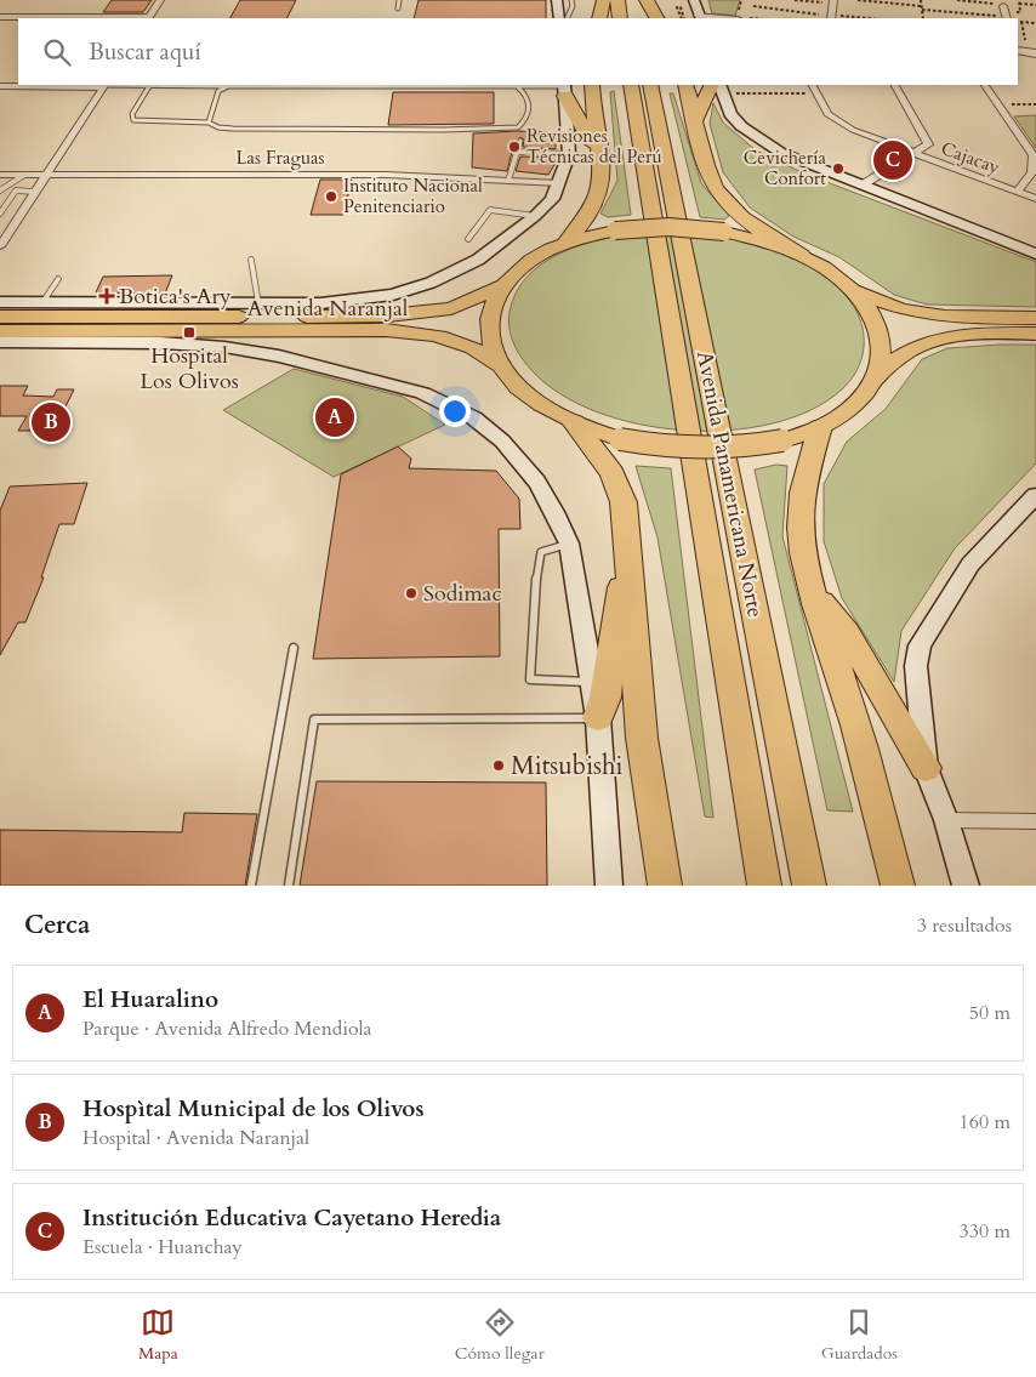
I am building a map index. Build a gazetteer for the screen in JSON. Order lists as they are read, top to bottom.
{
  "streets": {
    "highway": ["Avenida Naranjal", "Avenida Panamericana Norte"],
    "street": ["Las Fraguas", "Cajacay"]
  },
  "crossings": [
    ["Las Fraguas", "Avenida Naranjal"]
  ],
  "places": {
    "other": [
      "Revisiones Técnicas del Perú",
      "Cevichería Confort",
      "Instituto Nacional Penitenciario",
      "Sodimac",
      "Mitsubishi"
    ],
    "health": ["Botica's Ary"],
    "transit": ["Hospital Los Olivos"]
  },
  "page": {
    "search": "Buscar aquí",
    "pins": ["C", "A", "B"],
    "heading": ["Cerca", "3 resultados"],
    "list": [
      {
        "mark": "A",
        "name": "El Huaralino",
        "note": "Parque · Avenida Alfredo Mendiola",
        "value": "50 m"
      },
      {
        "mark": "B",
        "name": "Hospìtal Municipal de los Olivos",
        "note": "Hospital · Avenida Naranjal",
        "value": "160 m"
      },
      {
        "mark": "C",
        "name": "Institución Educativa Cayetano Heredia",
        "note": "Escuela · Huanchay",
        "value": "330 m"
      }
    ],
    "nav": ["Mapa", "Cómo llegar", "Guardados"]
  }
}
